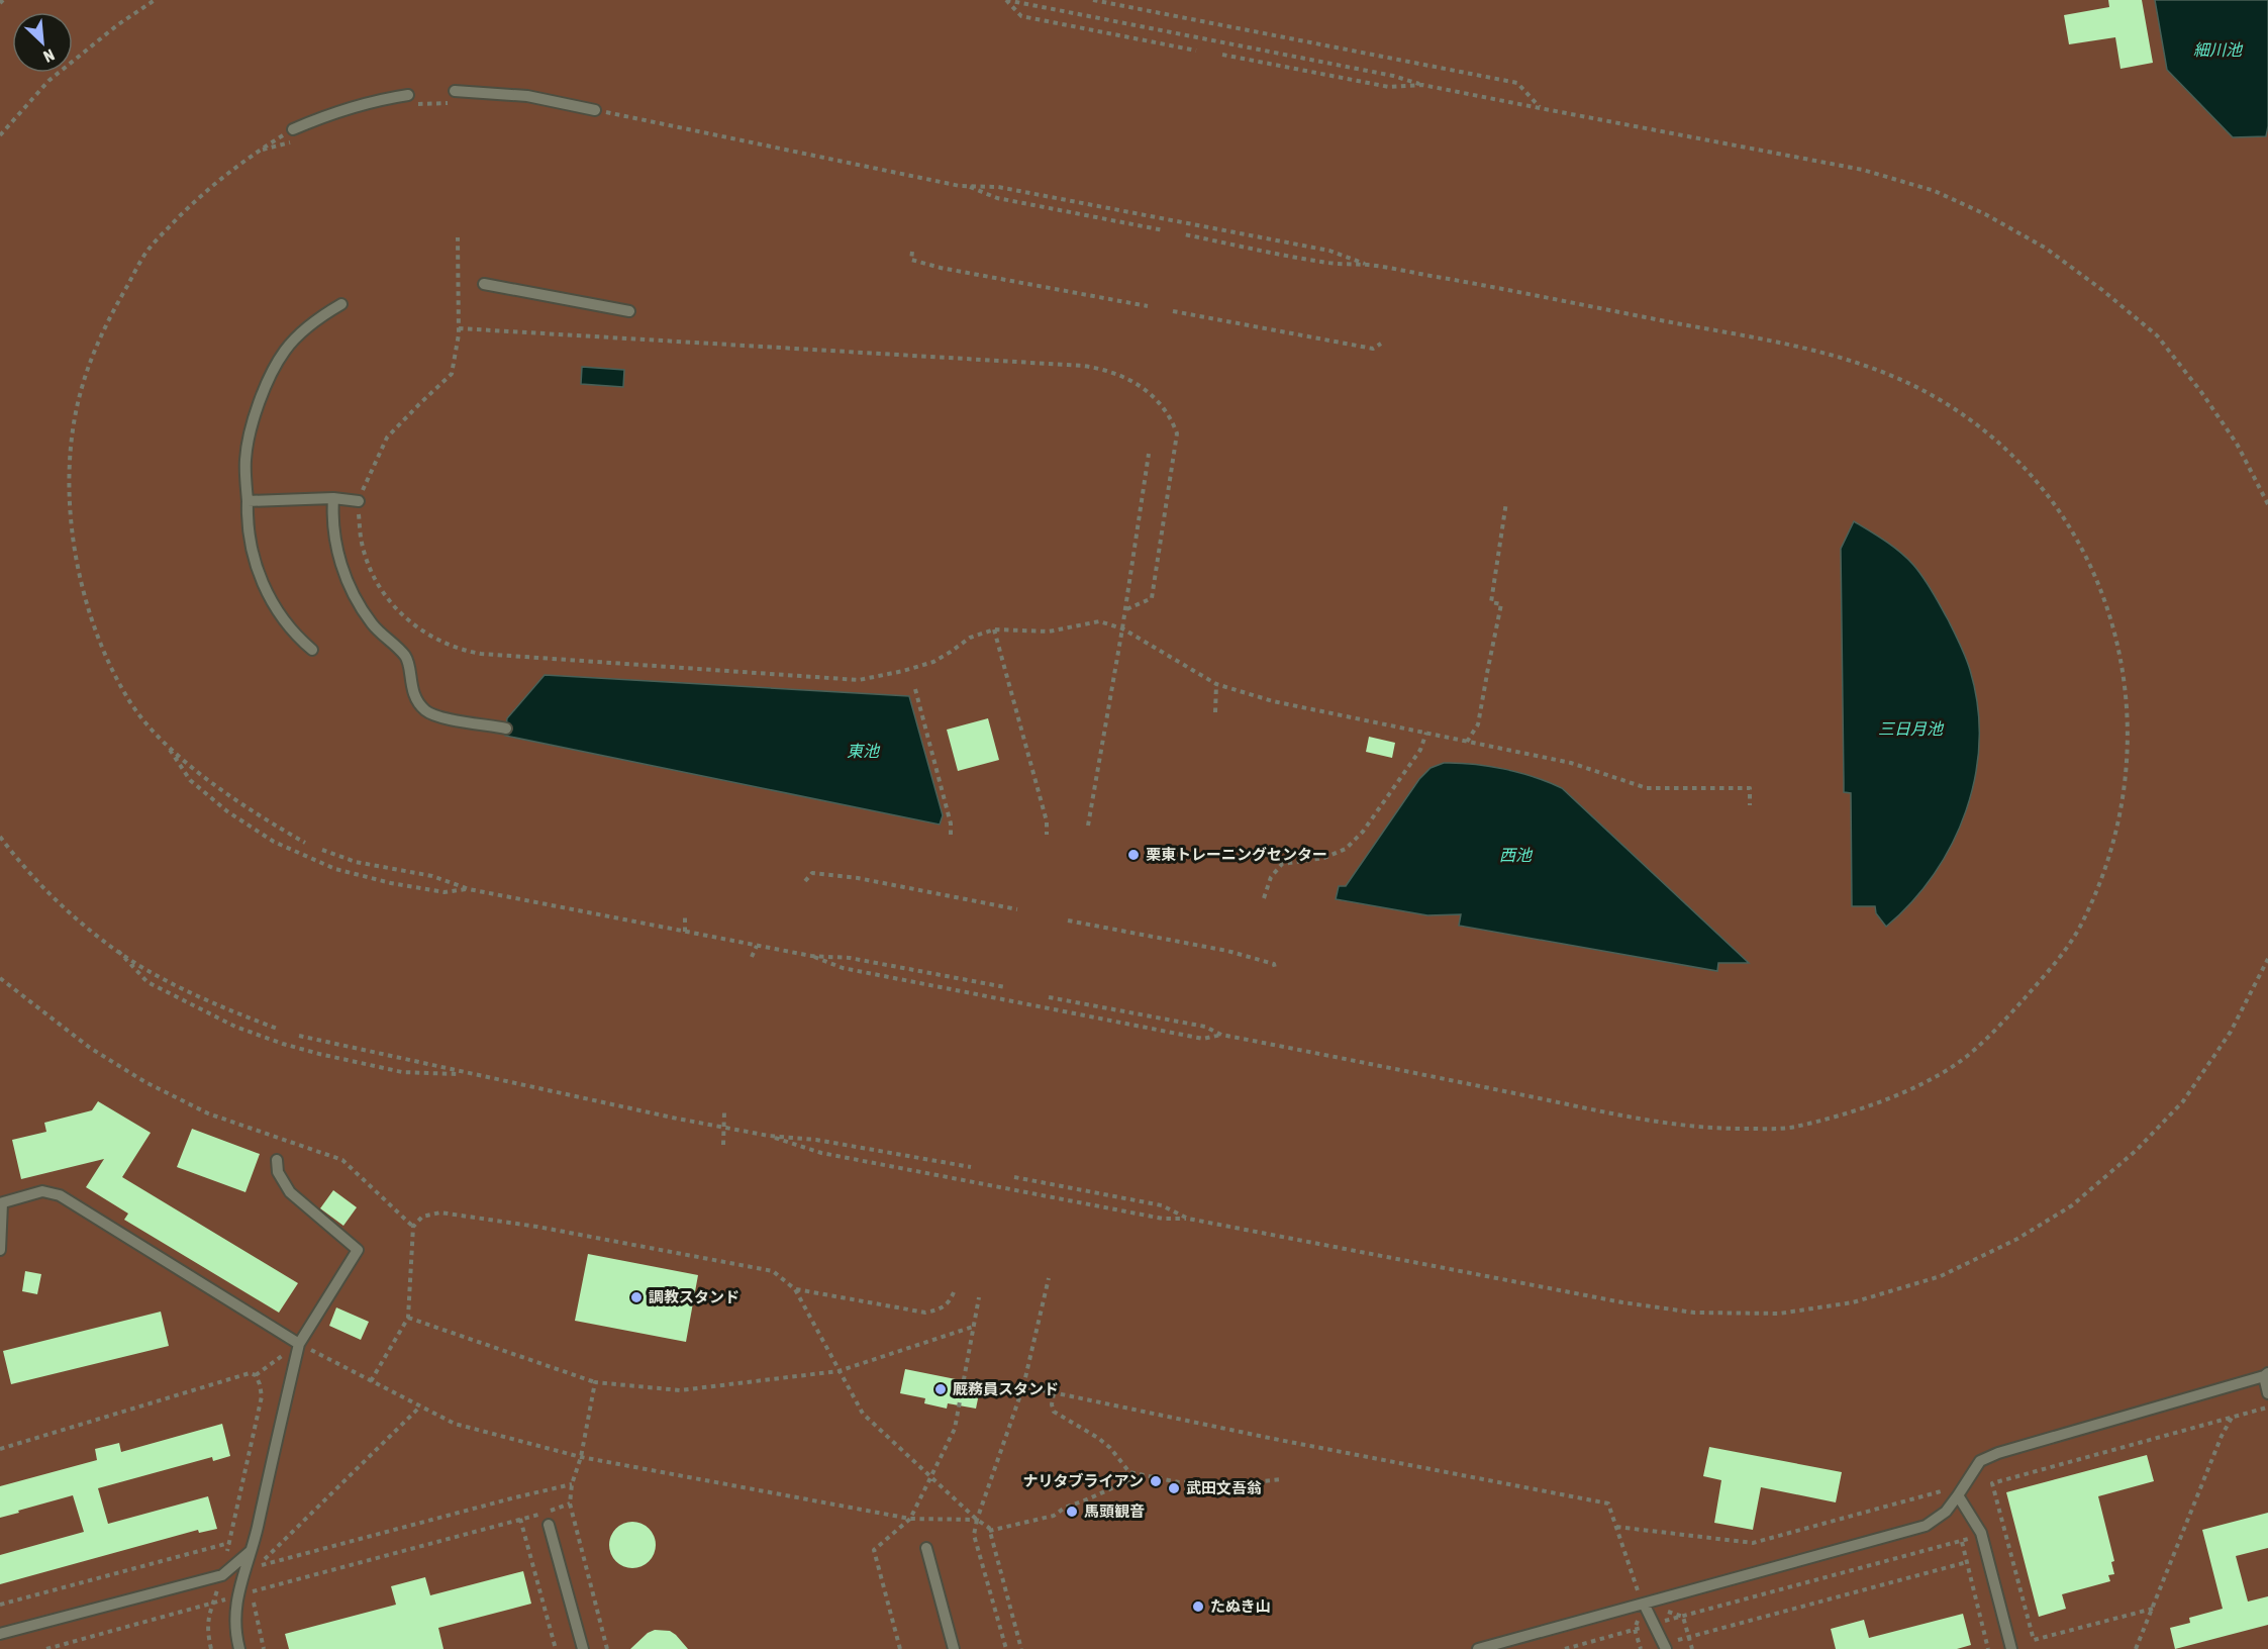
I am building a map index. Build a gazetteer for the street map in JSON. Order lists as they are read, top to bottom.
{
  "water": [
    "細川池",
    "三日月池",
    "東池",
    "西池"
  ],
  "places": [
    "栗東トレーニングセンター",
    "調教スタンド",
    "厩務員スタンド",
    "ナリタブライアン",
    "武田文吾翁",
    "馬頭観音",
    "たぬき山"
  ],
  "north": "bottom right"
}
